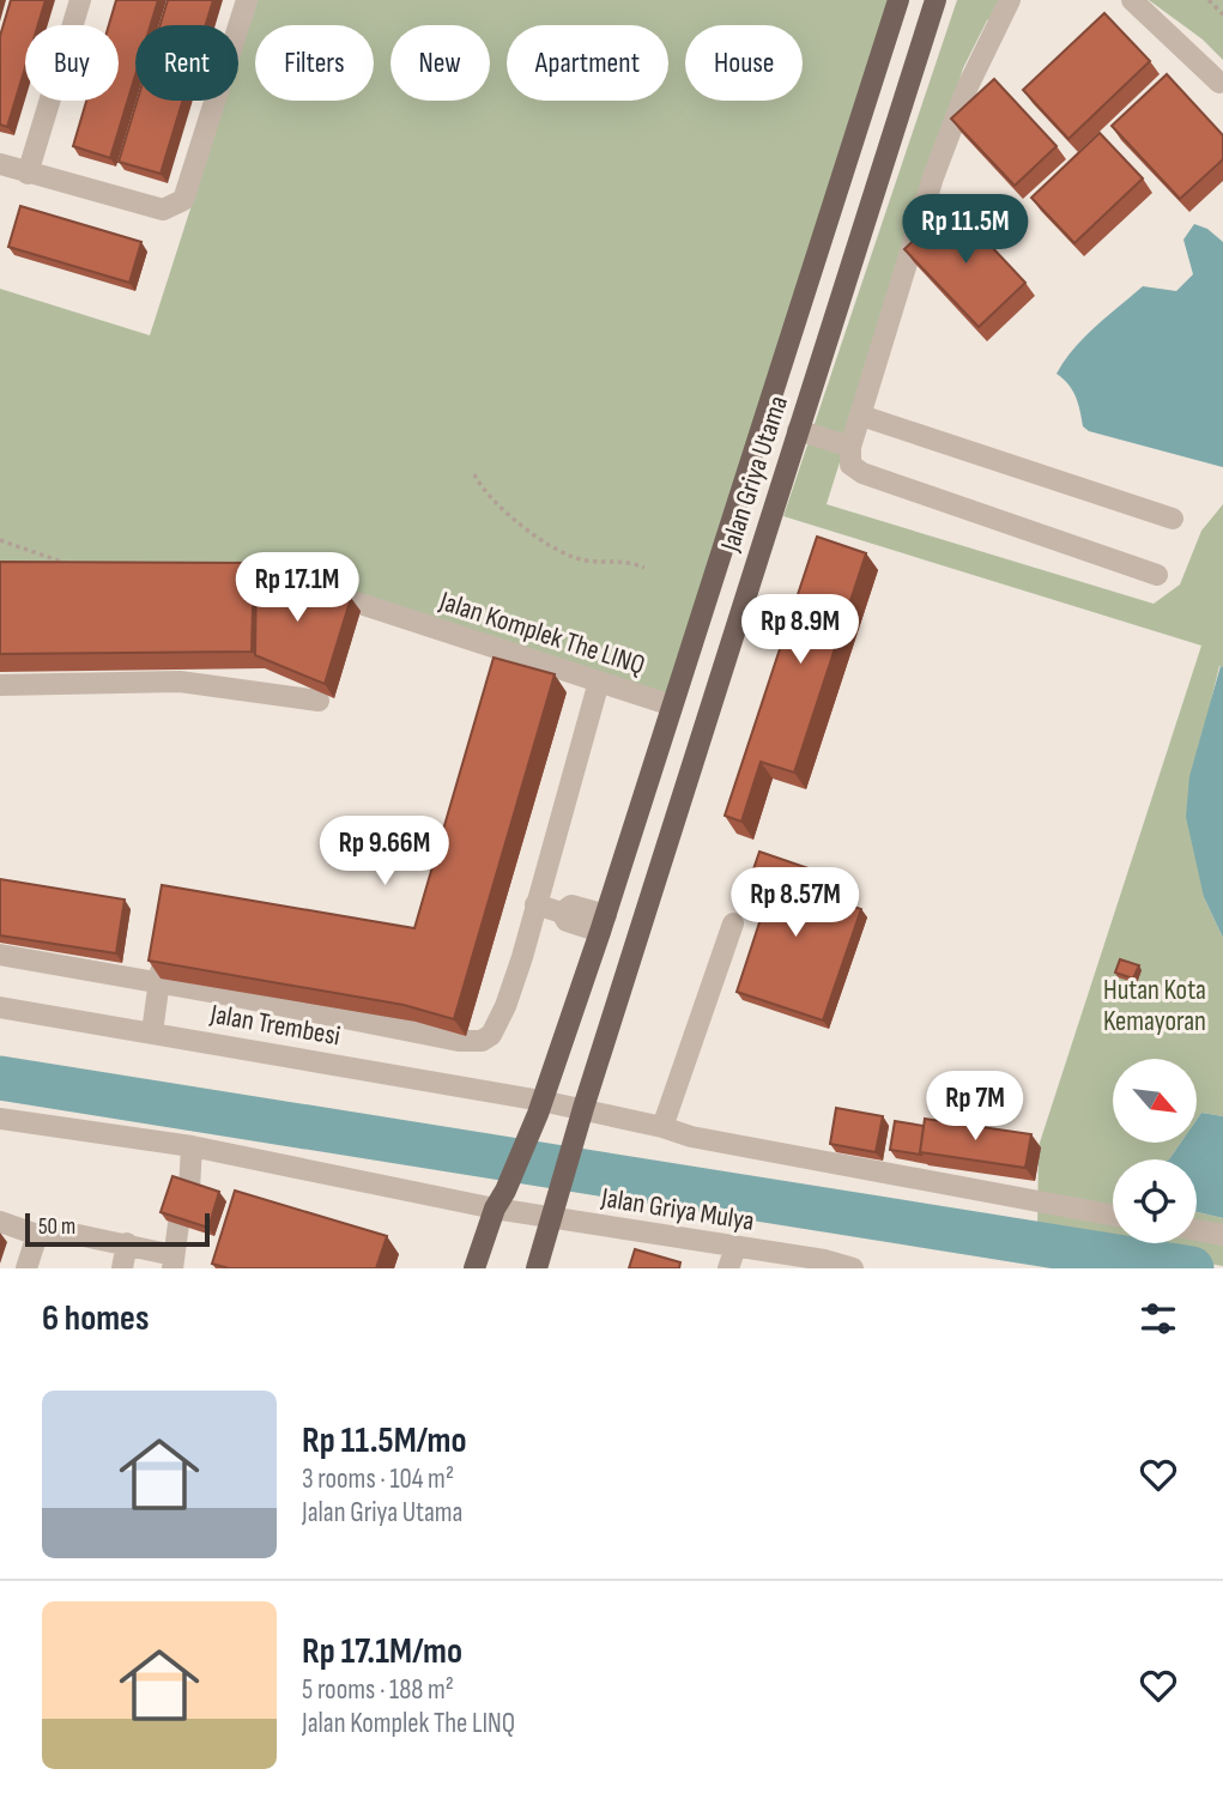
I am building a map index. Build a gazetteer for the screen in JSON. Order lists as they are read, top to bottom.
{
  "streets": {
    "main road": ["Jalan Griya Utama"],
    "street": ["Jalan Komplek The LINQ", "Jalan Trembesi", "Jalan Griya Mulya"]
  },
  "crossings": [
    ["Jalan Griya Utama", "Jalan Komplek The LINQ"],
    ["Jalan Griya Utama", "Jalan Trembesi"],
    ["Jalan Griya Utama", "Jalan Griya Mulya"]
  ],
  "parks": ["Hutan Kota Kemayoran"],
  "scale_bar": "50 m",
  "north": "bottom right",
  "page": {
    "chip": [
      "Buy",
      "Rent",
      "Filters",
      "New",
      "Apartment",
      "House"
    ],
    "price": [
      "Rp 11.5M",
      "Rp 17.1M",
      "Rp 8.9M",
      "Rp 9.66M",
      "Rp 8.57M",
      "Rp 7M"
    ],
    "scale": "50 m",
    "heading": "6 homes",
    "list": [
      {
        "name": "Rp 11.5M/mo",
        "note": "3 rooms · 104 m² · Jalan Griya Utama"
      },
      {
        "name": "Rp 17.1M/mo",
        "note": "5 rooms · 188 m² · Jalan Komplek The LINQ"
      }
    ]
  }
}
